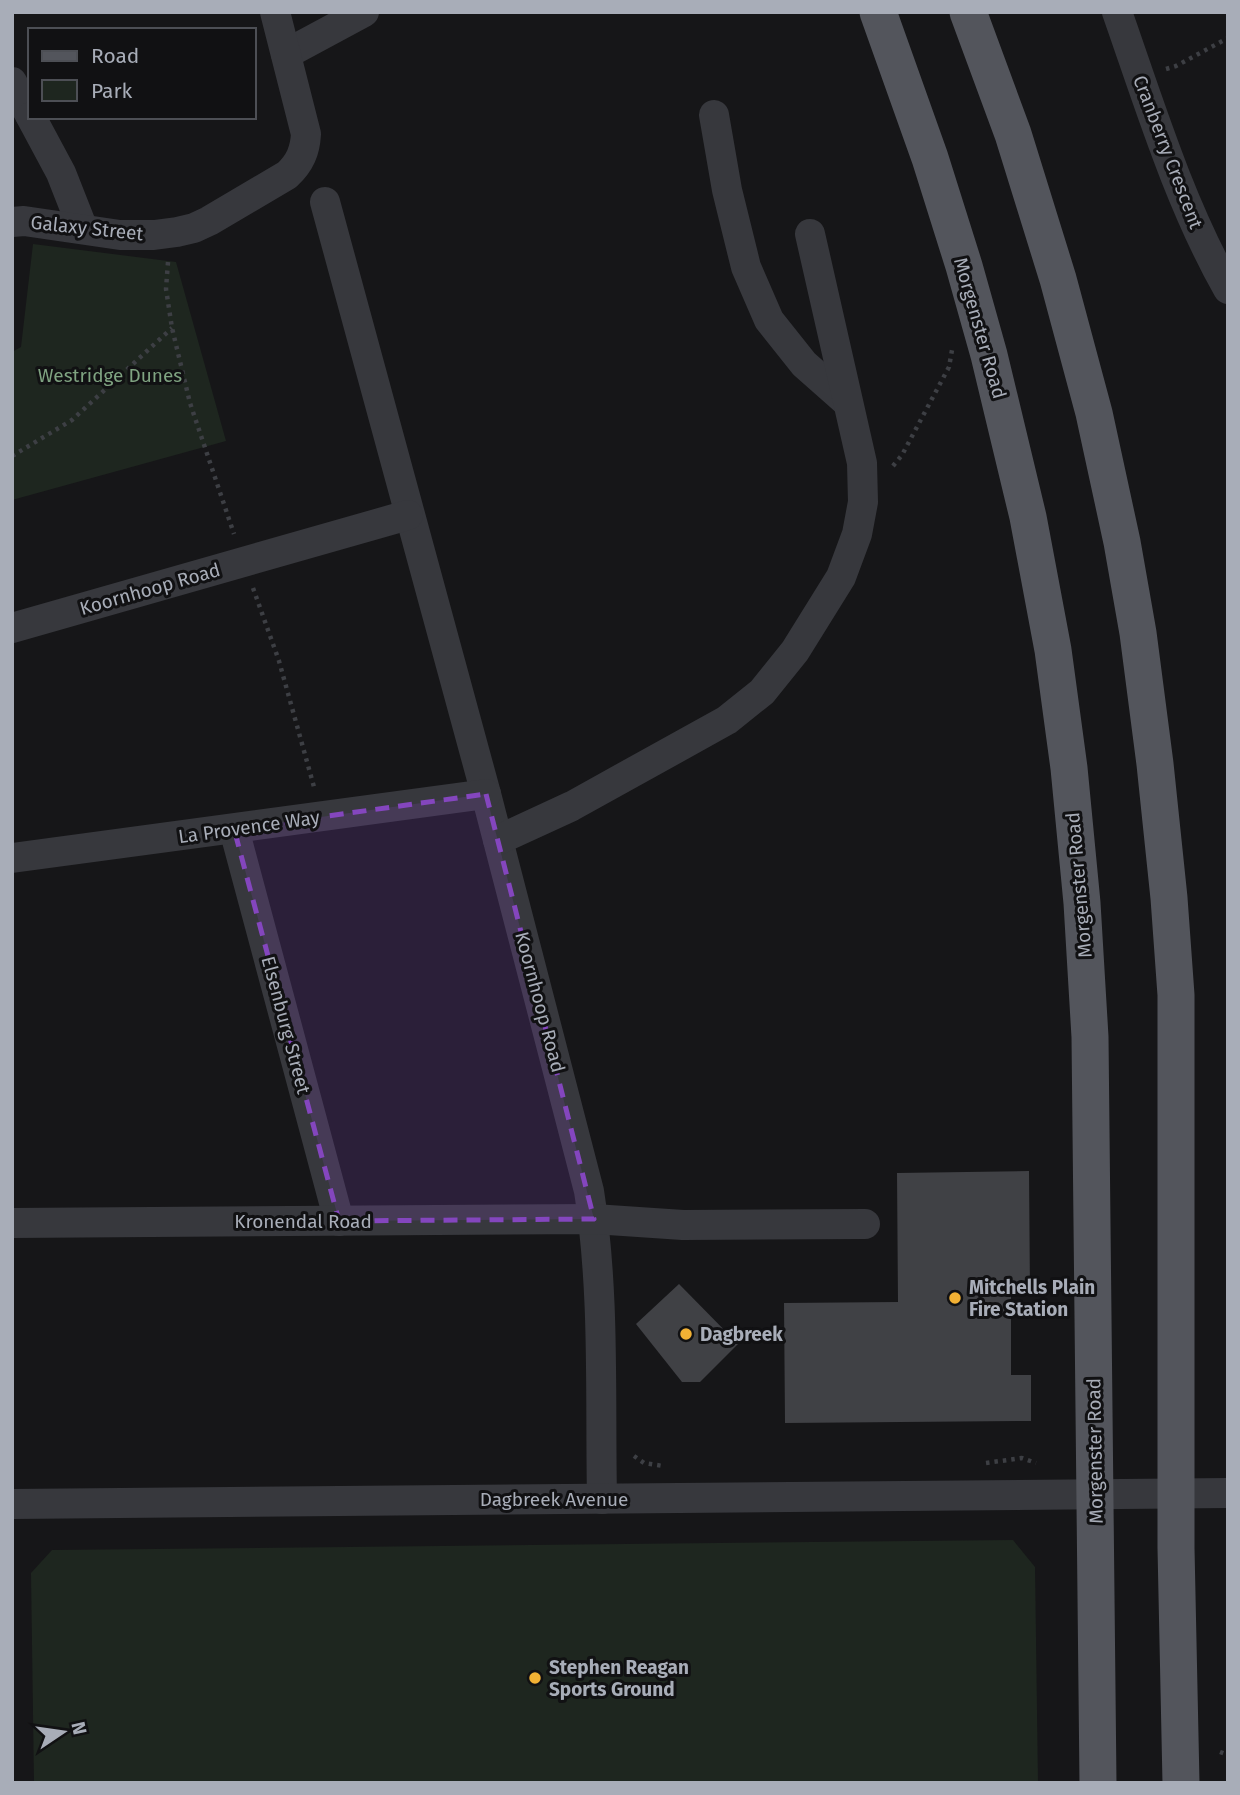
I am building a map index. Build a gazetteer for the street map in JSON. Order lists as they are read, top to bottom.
{
  "streets": {
    "main road": ["Morgenster Road"],
    "street": [
      "Cranberry Crescent",
      "Galaxy Street",
      "Koornhoop Road",
      "La Provence Way",
      "Elsenburg Street",
      "Kronendal Road",
      "Dagbreek Avenue"
    ]
  },
  "crossings": [
    ["Morgenster Road", "Dagbreek Avenue"],
    ["Koornhoop Road", "La Provence Way"],
    ["Koornhoop Road", "Kronendal Road"],
    ["Koornhoop Road", "Dagbreek Avenue"],
    ["La Provence Way", "Elsenburg Street"],
    ["Elsenburg Street", "Kronendal Road"]
  ],
  "parks": ["Westridge Dunes"],
  "places": ["Mitchells Plain Fire Station", "Dagbreek", "Stephen Reagan Sports Ground"],
  "legend": ["Road", "Park"],
  "north": "right"
}
